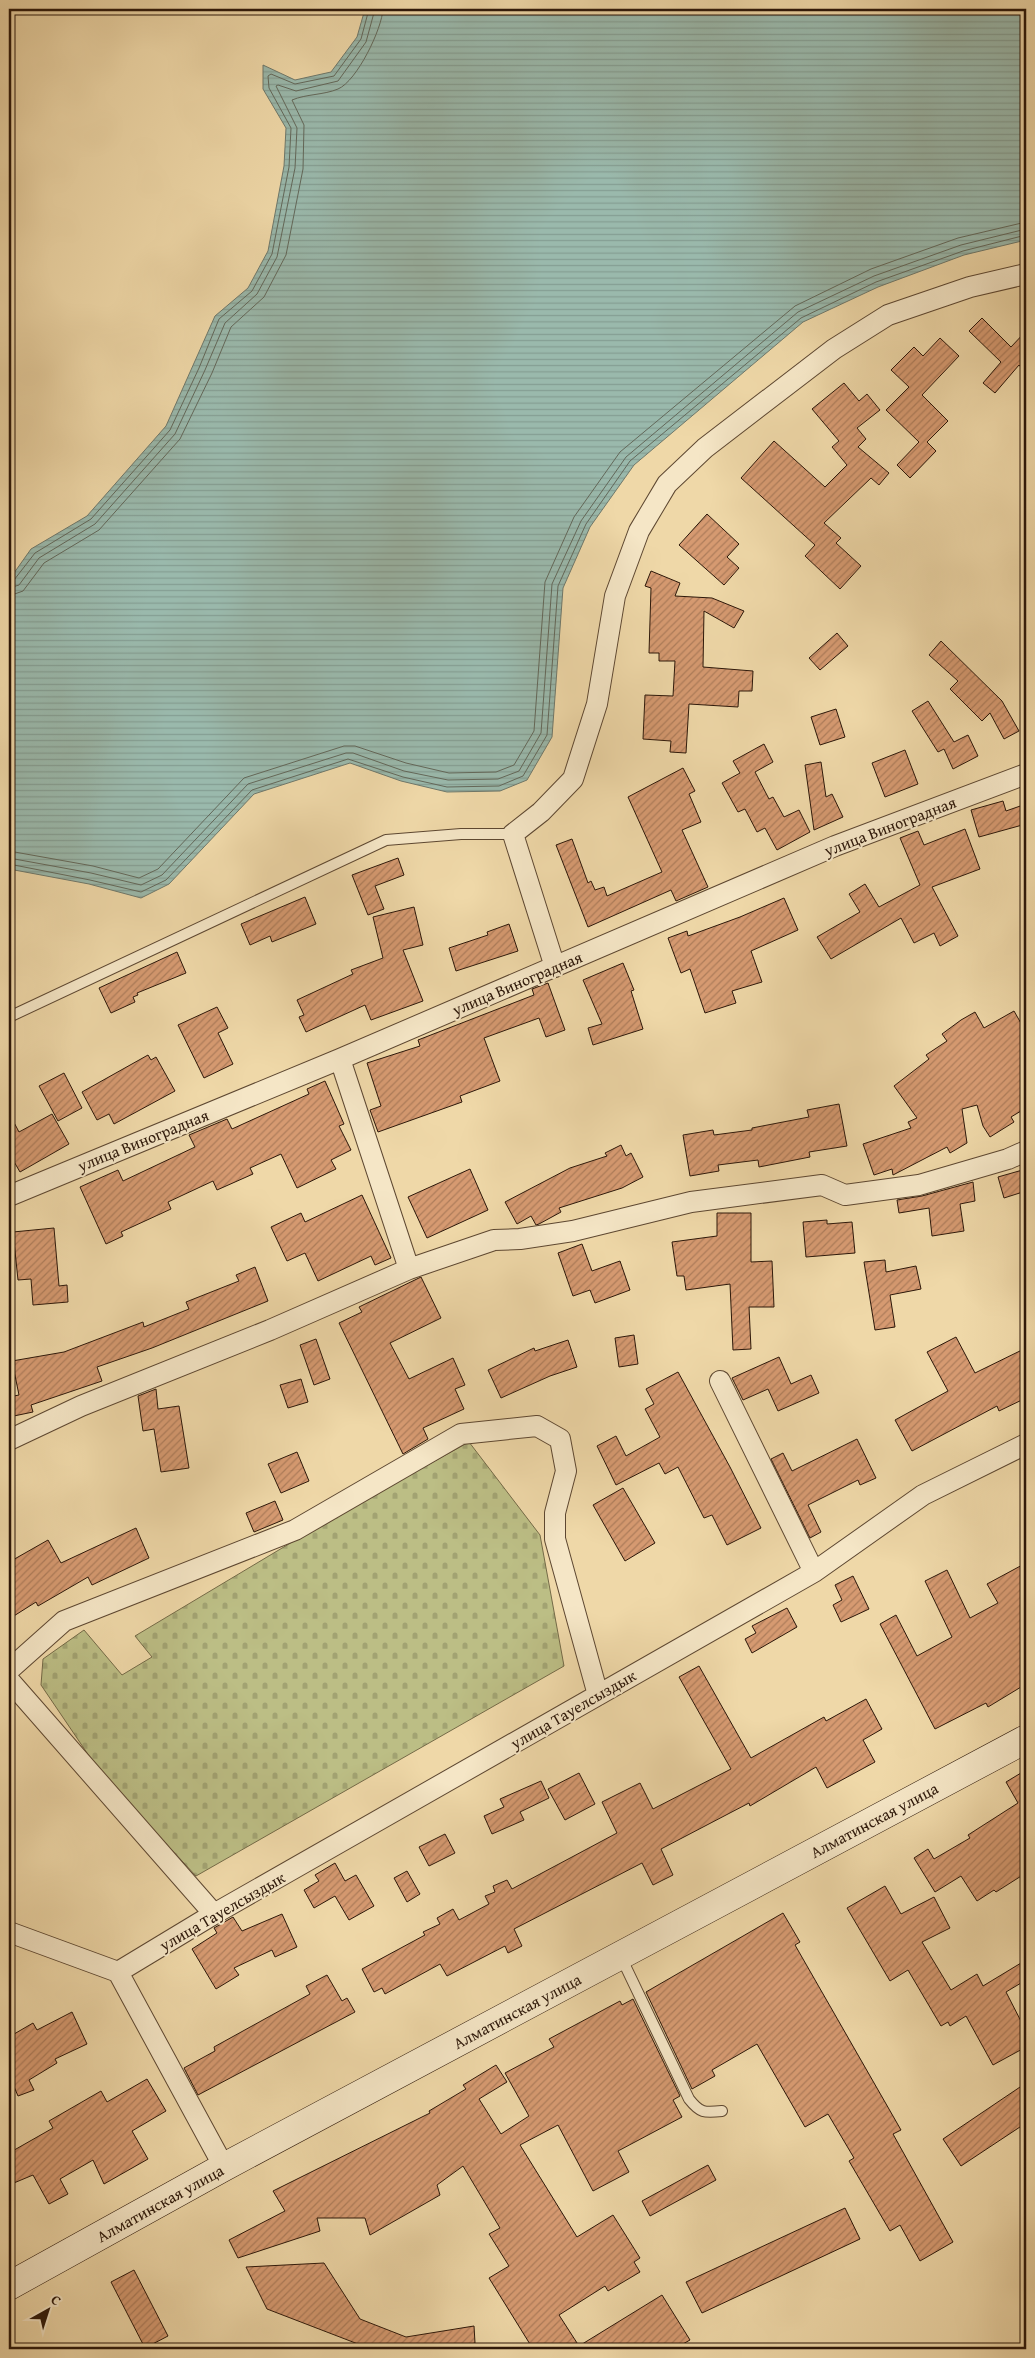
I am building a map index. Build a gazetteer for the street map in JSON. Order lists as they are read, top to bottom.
{
  "streets": {
    "main road": ["Алматинская улица"],
    "street": ["улица Виноградная", "улица Тауелсыздык"]
  },
  "north": "top right"
}
